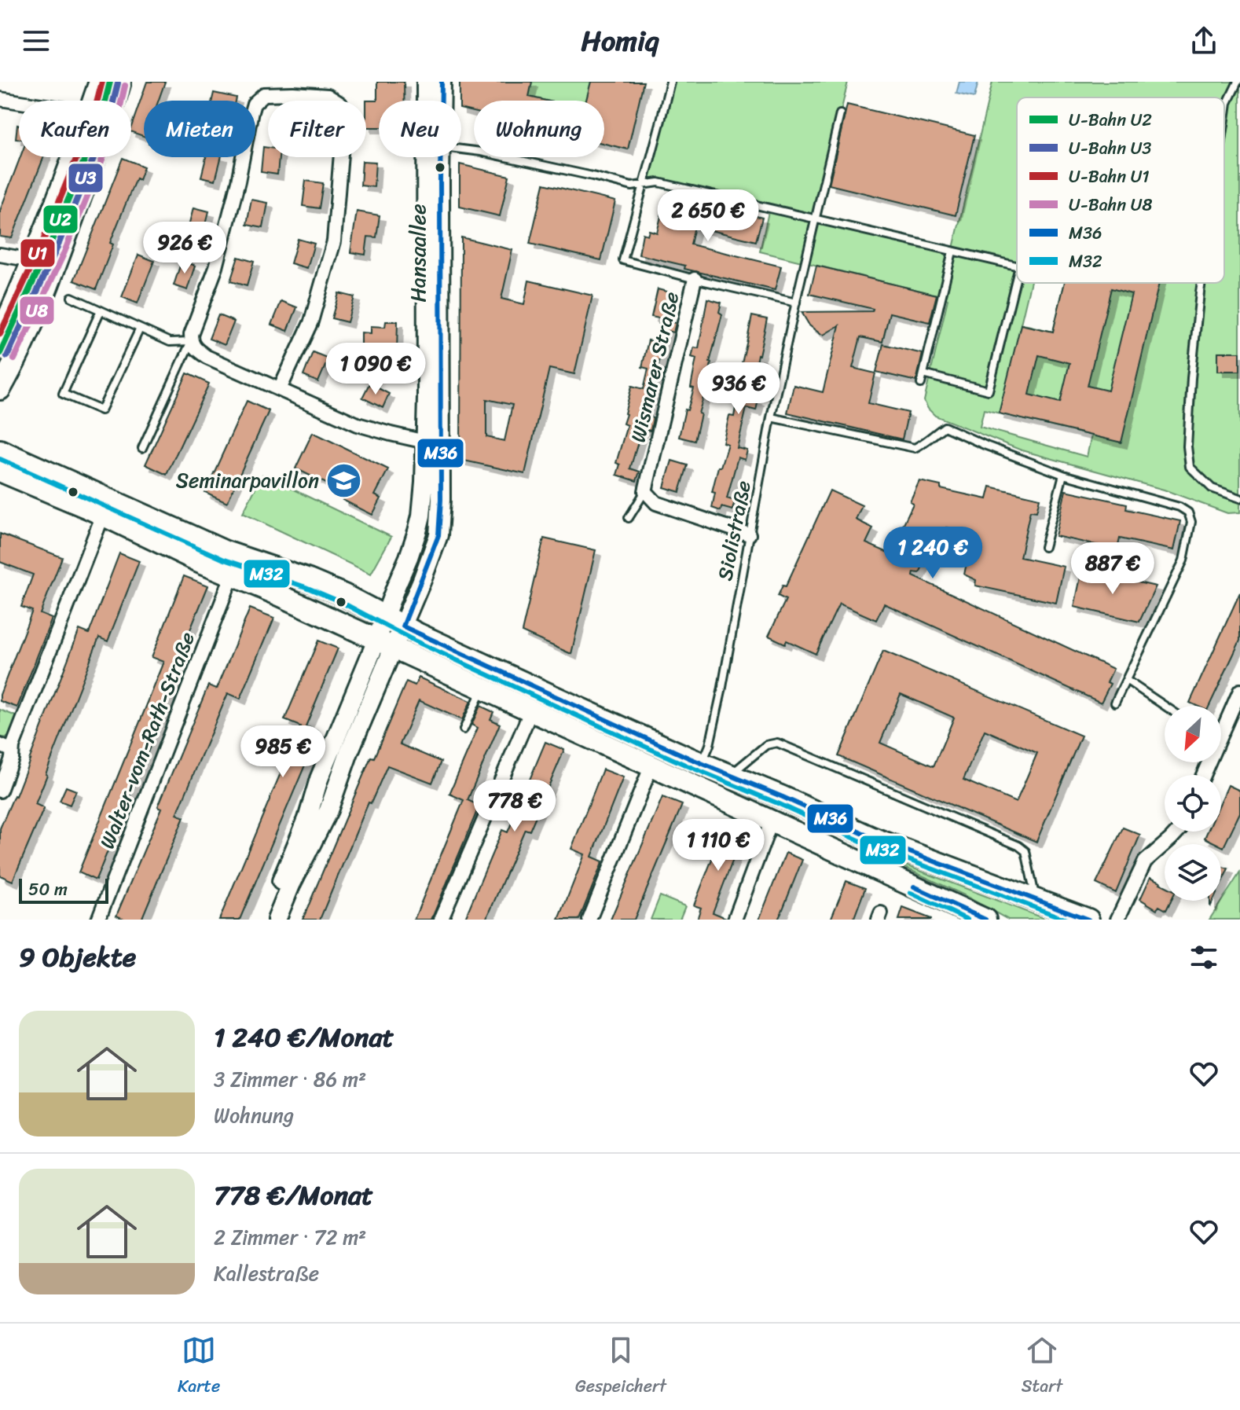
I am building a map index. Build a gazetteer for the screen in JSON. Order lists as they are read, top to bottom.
{
  "streets": {
    "main road": ["Hansaallee"],
    "street": ["Wismarer Straße", "Walter-vom-Rath-Straße"],
    "lane": ["Siolistraße"]
  },
  "crossings": [
    ["Wismarer Straße", "Siolistraße"]
  ],
  "places": {
    "school or university": ["Seminarpavillon"]
  },
  "lines": [
    "metro line U2",
    "metro line U1",
    "transit line M36",
    "metro line U3",
    "metro line U8",
    "transit line M32"
  ],
  "legend": [
    "U-Bahn U2",
    "U-Bahn U3",
    "U-Bahn U1",
    "U-Bahn U8",
    "M36",
    "M32"
  ],
  "scale_bar": "50 m",
  "north": "bottom left",
  "page": {
    "header": "Homiq",
    "chip": [
      "Kaufen",
      "Mieten",
      "Filter",
      "Neu",
      "Wohnung"
    ],
    "price": [
      "2 650 €",
      "926 €",
      "1 090 €",
      "936 €",
      "1 240 €",
      "887 €",
      "985 €",
      "778 €",
      "1 110 €"
    ],
    "scale": "50 m",
    "heading": "9 Objekte",
    "list": [
      {
        "name": "1 240 €/Monat",
        "note": "3 Zimmer · 86 m² · Wohnung"
      },
      {
        "name": "778 €/Monat",
        "note": "2 Zimmer · 72 m² · Kallestraße"
      }
    ],
    "tabs": ["Karte", "Gespeichert", "Start"]
  }
}
